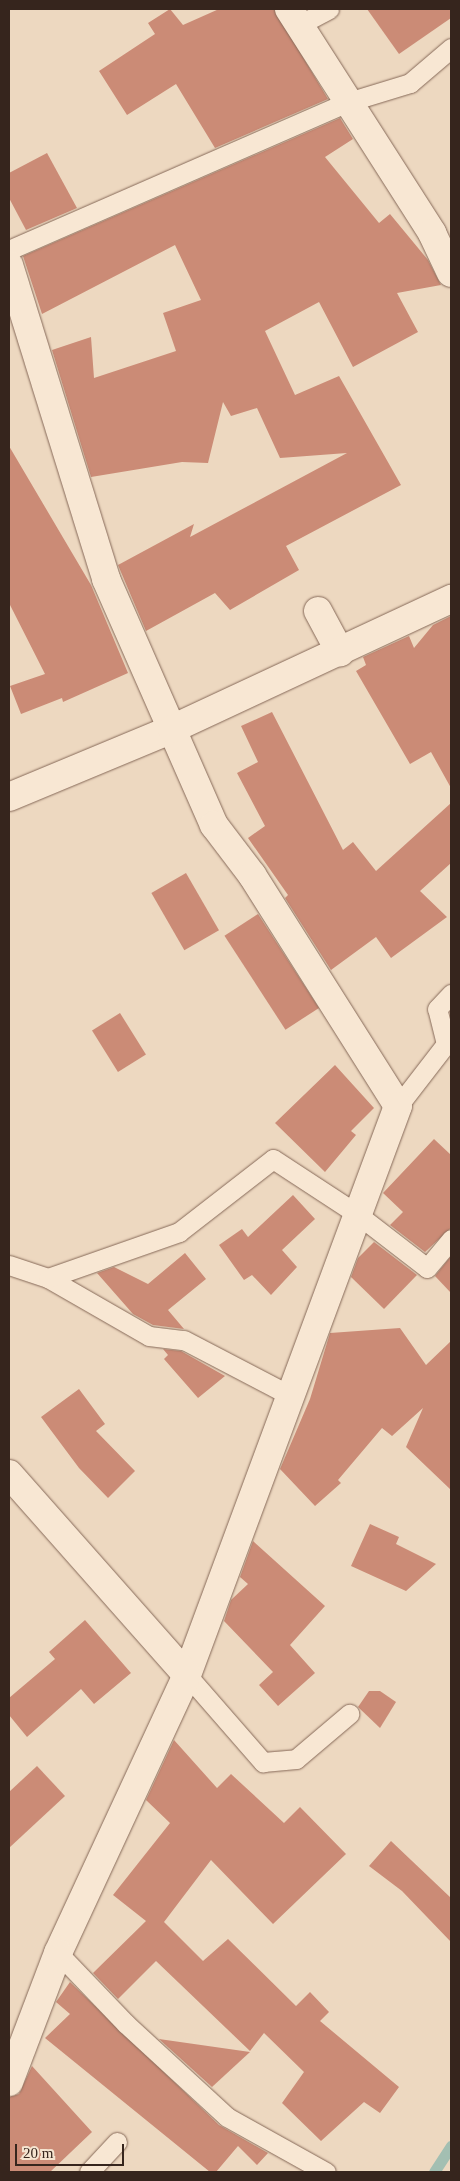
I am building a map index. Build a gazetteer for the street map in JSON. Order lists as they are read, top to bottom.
{
  "scale_bar": "20 m"
}
